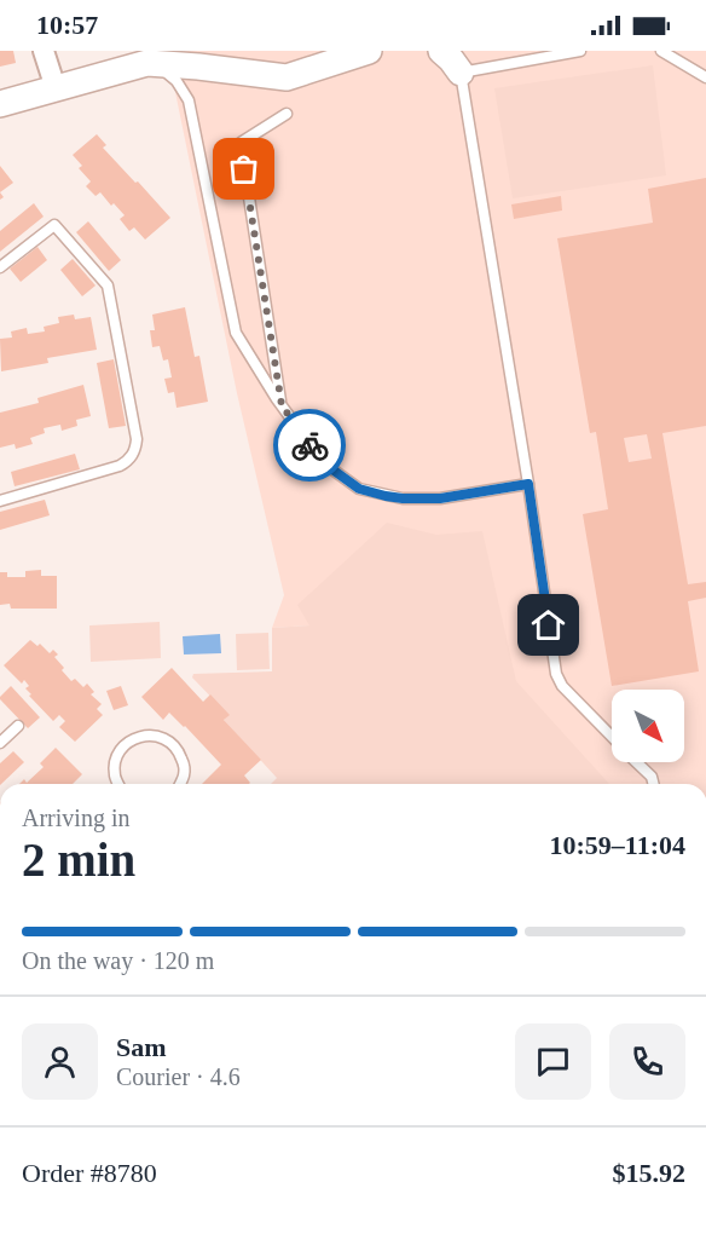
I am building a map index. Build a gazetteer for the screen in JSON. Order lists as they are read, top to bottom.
{
  "north": "bottom right",
  "page": {
    "status": "10:57",
    "heading": ["2 min", "Arriving in", "10:59–11:04"],
    "panel": [
      "Sam",
      "Courier · 4.6",
      "Order #8780",
      "$15.92"
    ],
    "bar": "On the way · 120 m"
  }
}
